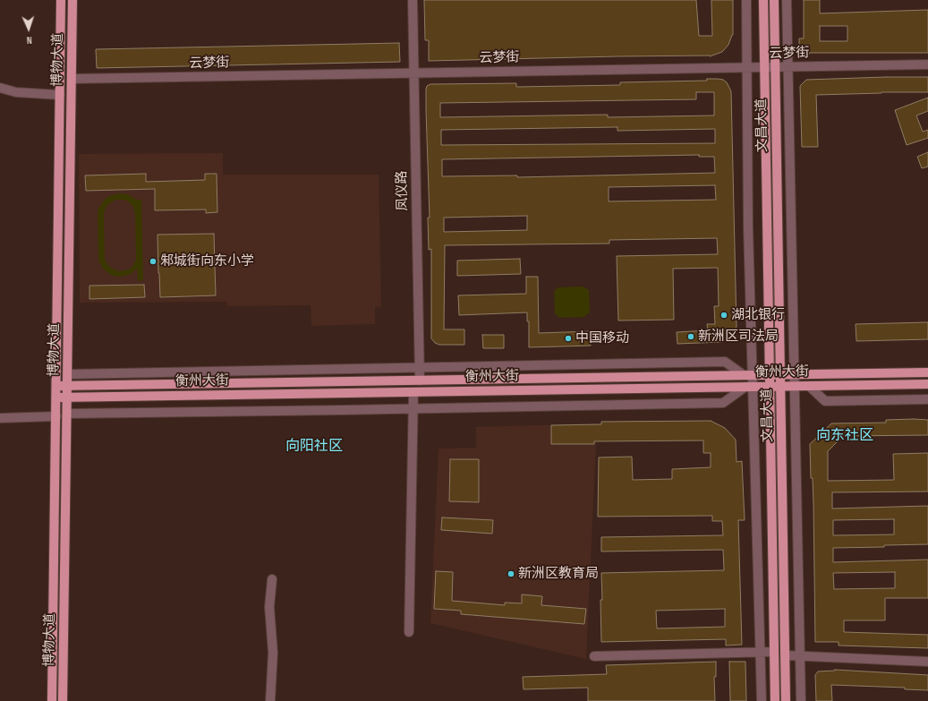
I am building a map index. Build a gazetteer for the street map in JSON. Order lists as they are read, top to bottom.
{
  "streets": {
    "main road": ["博物大道", "文昌大道", "衡州大街"],
    "street": ["云梦街", "凤仪路"]
  },
  "crossings": [
    ["云梦街", "博物大道"],
    ["云梦街", "文昌大道"],
    ["云梦街", "凤仪路"],
    ["博物大道", "衡州大街"],
    ["文昌大道", "衡州大街"],
    ["凤仪路", "衡州大街"]
  ],
  "districts": ["向东社区", "向阳社区"],
  "places": [
    "邾城街向东小学",
    "湖北银行",
    "新洲区司法局",
    "中国移动",
    "新洲区教育局"
  ],
  "north": "bottom"
}
